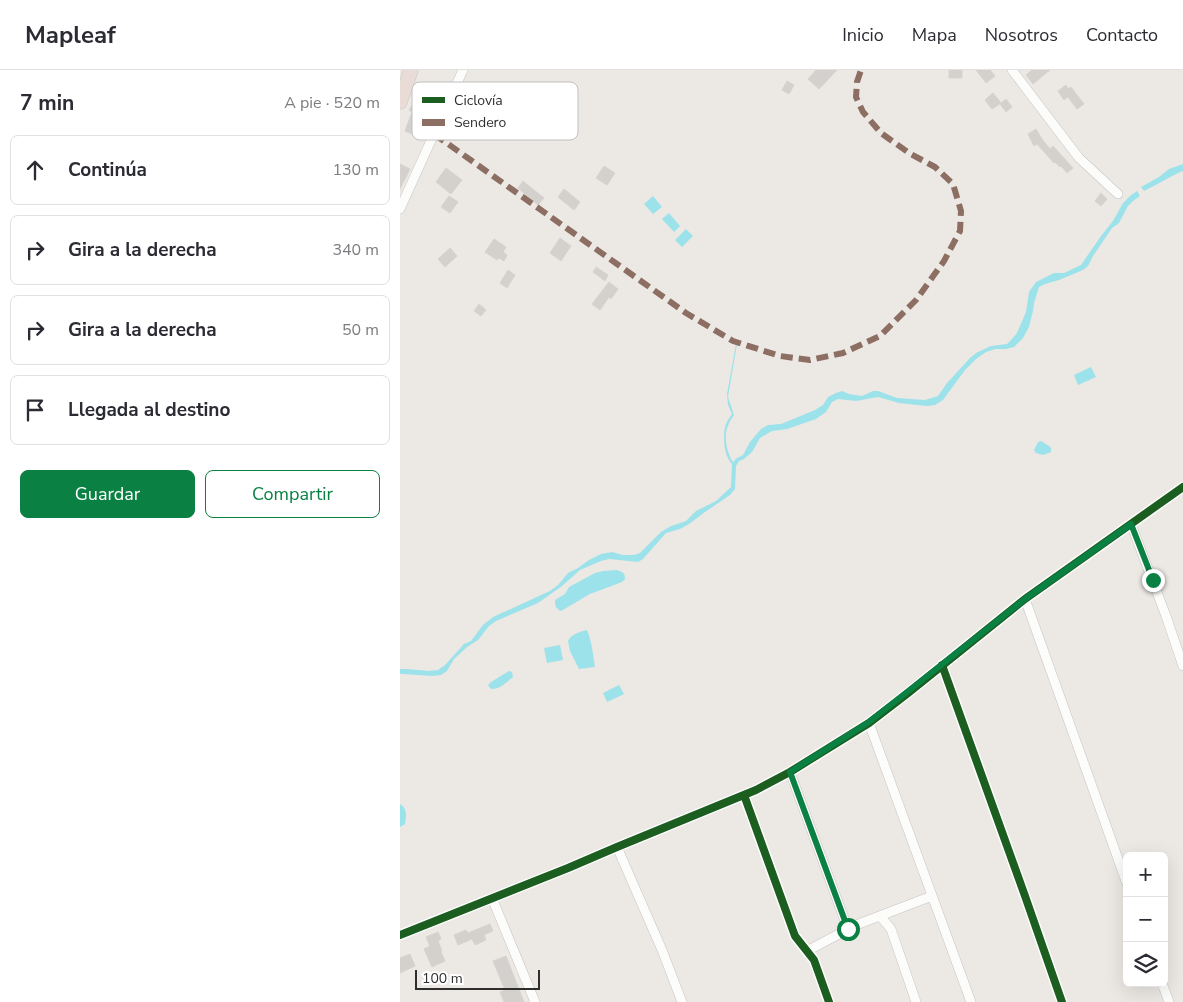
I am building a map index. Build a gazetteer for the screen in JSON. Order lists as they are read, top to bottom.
{
  "legend": ["Ciclovía", "Sendero"],
  "scale_bar": "100 m",
  "page": {
    "header": "Mapleaf",
    "nav": [
      "Inicio",
      "Mapa",
      "Nosotros",
      "Contacto"
    ],
    "heading": ["7 min", "A pie · 520 m"],
    "list": [
      ["Continúa", "130 m"],
      ["Gira a la derecha", "340 m"],
      ["Gira a la derecha", "50 m"],
      "Llegada al destino"
    ],
    "buttons": ["Guardar", "Compartir"],
    "map_buttons": ["+", "−"],
    "scale": "100 m"
  }
}
